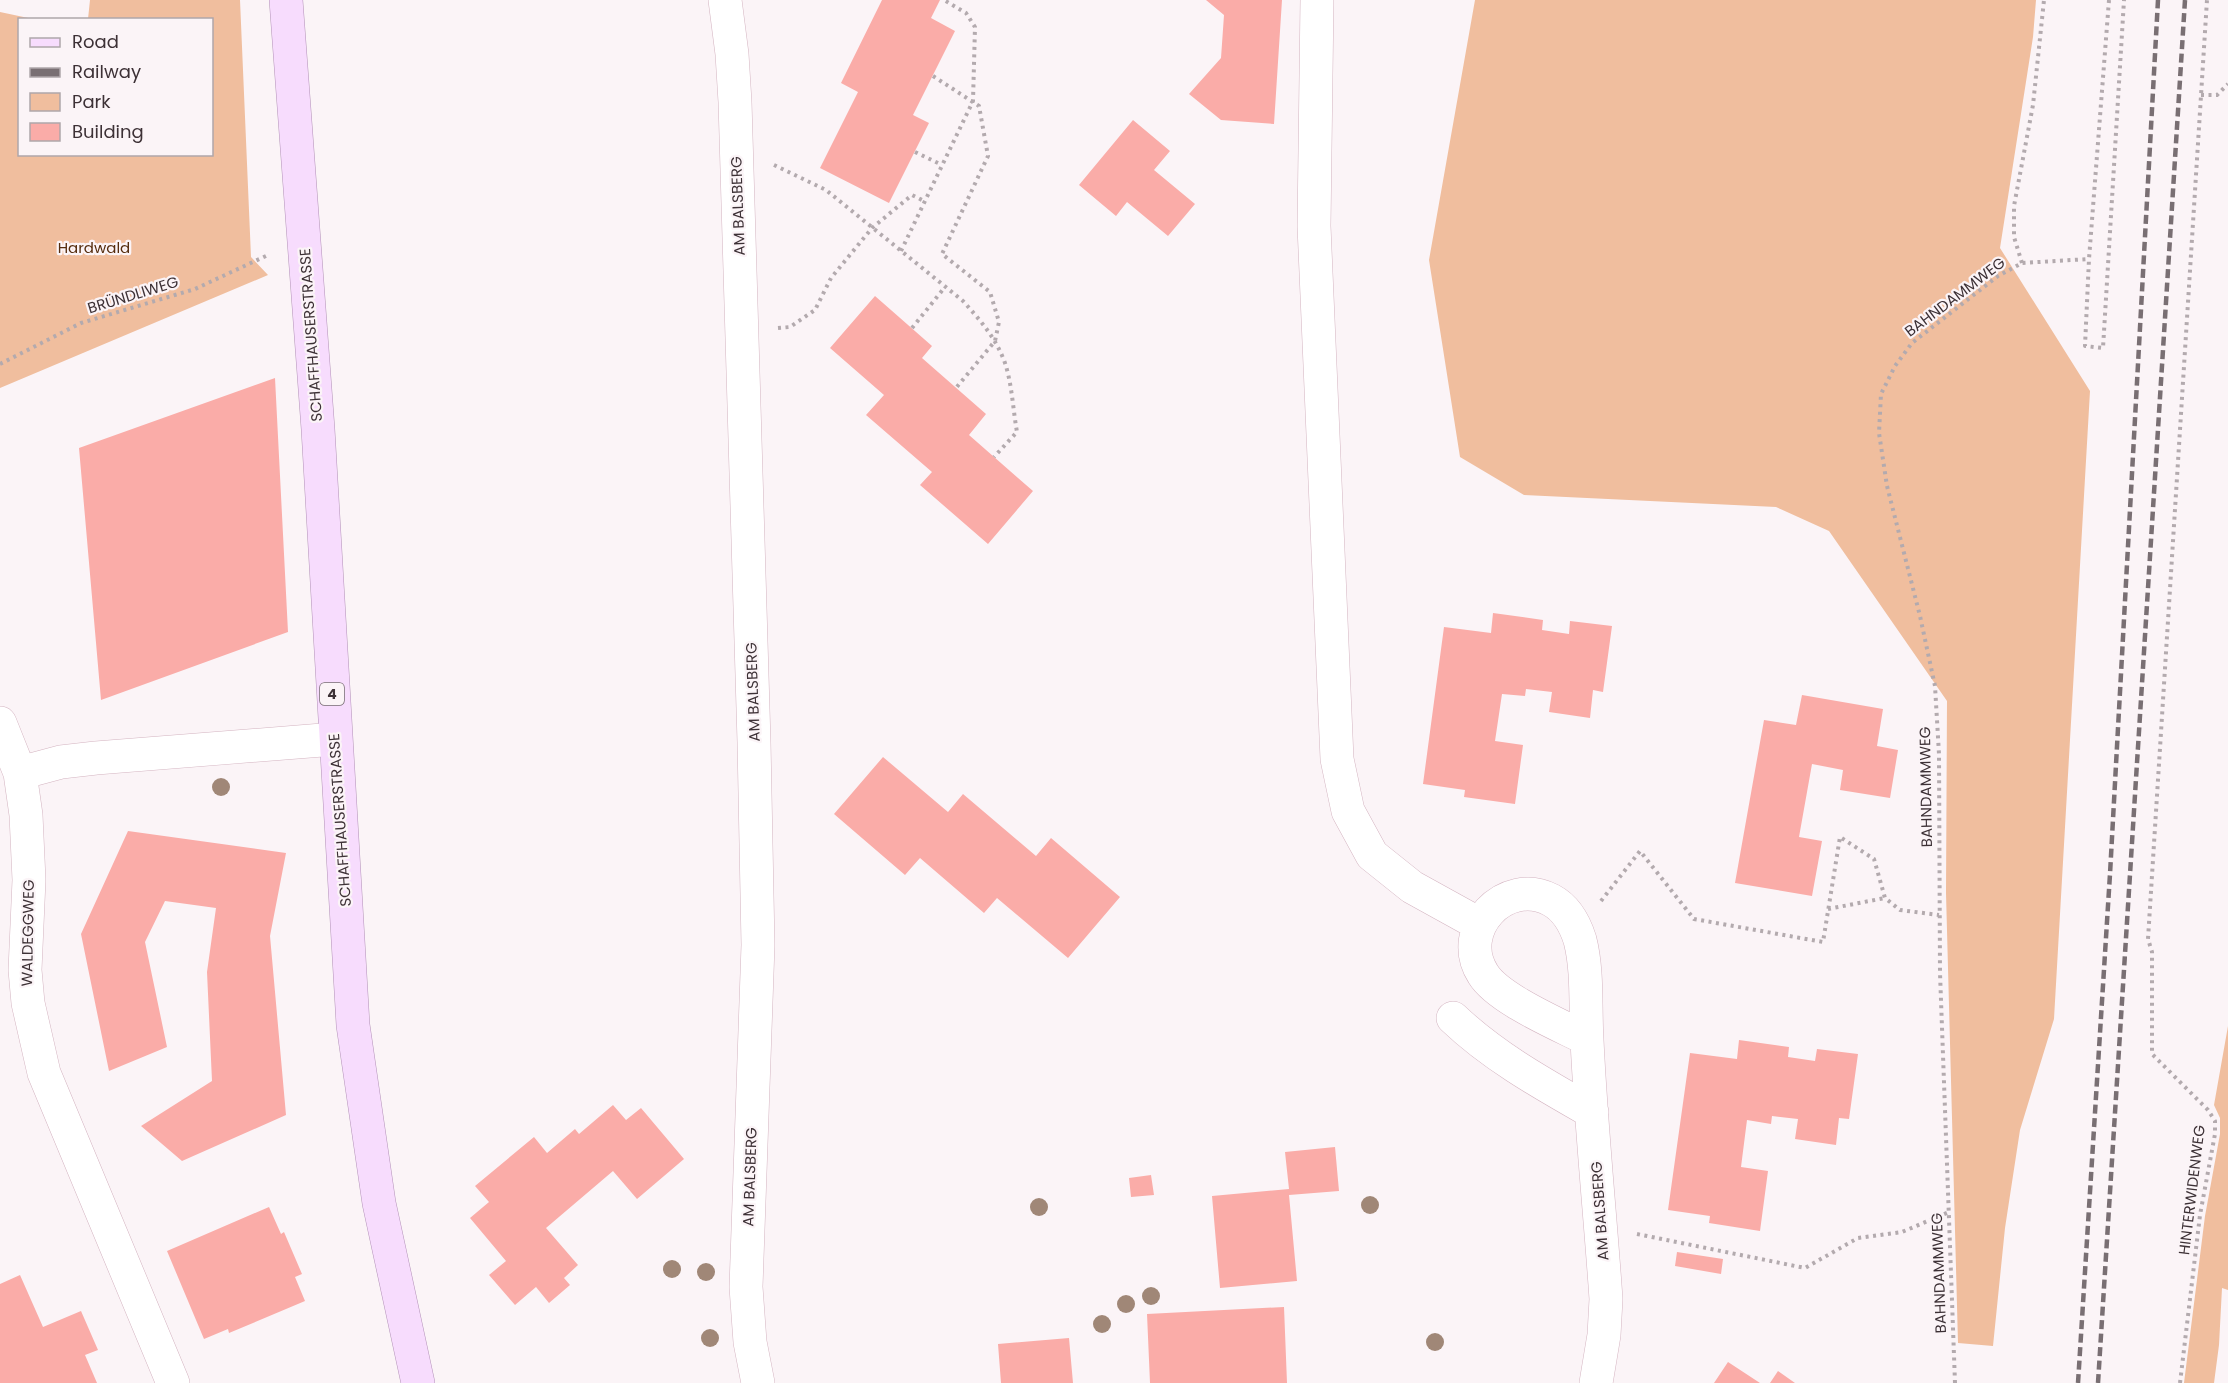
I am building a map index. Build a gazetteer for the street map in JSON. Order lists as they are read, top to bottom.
{
  "streets": {
    "main road": ["SCHAFFHAUSERSTRASSE", "4"],
    "street": ["AM BALSBERG", "WALDEGGWEG"],
    "path": ["BRÜNDLIWEG", "BAHNDAMMWEG", "HINTERWIDENWEG"]
  },
  "parks": ["Hardwald"],
  "legend": [
    "Road",
    "Railway",
    "Park",
    "Building"
  ]
}
